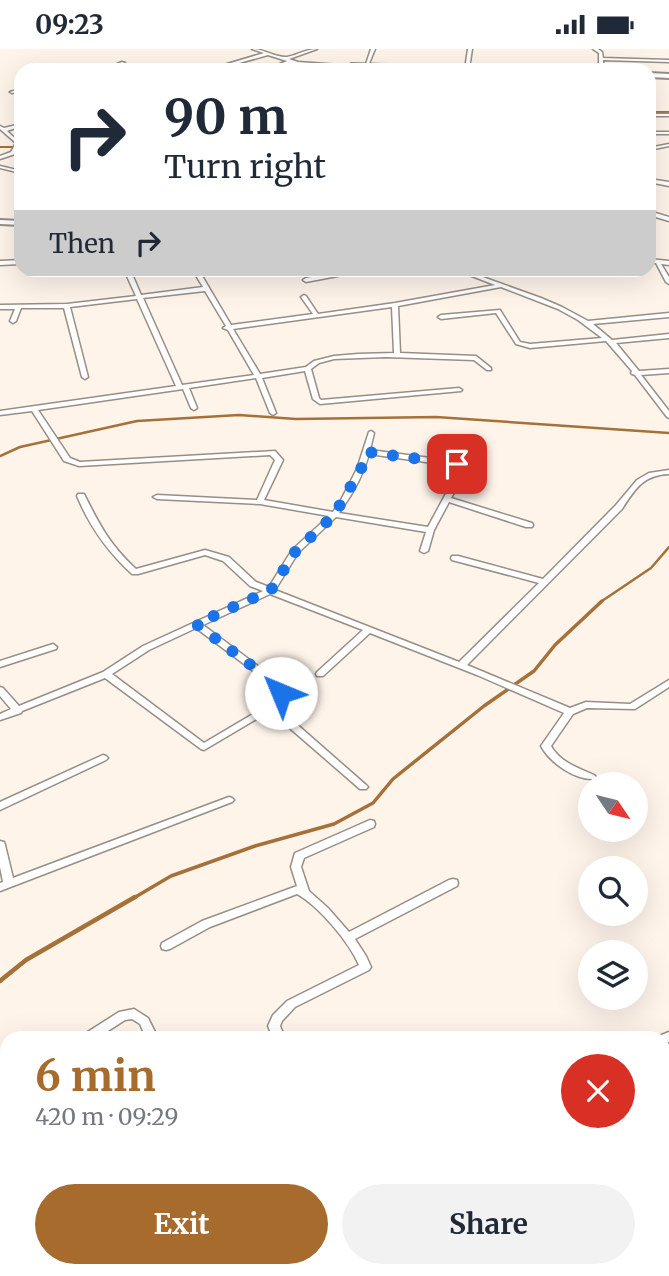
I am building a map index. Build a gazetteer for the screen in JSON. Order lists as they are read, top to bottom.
{
  "north": "bottom right",
  "page": {
    "status": "09:23",
    "turn": ["90 m", "Turn right"],
    "then": "Then",
    "heading": ["6 min", "420 m · 09:29"],
    "buttons": ["Exit", "Share"]
  }
}
